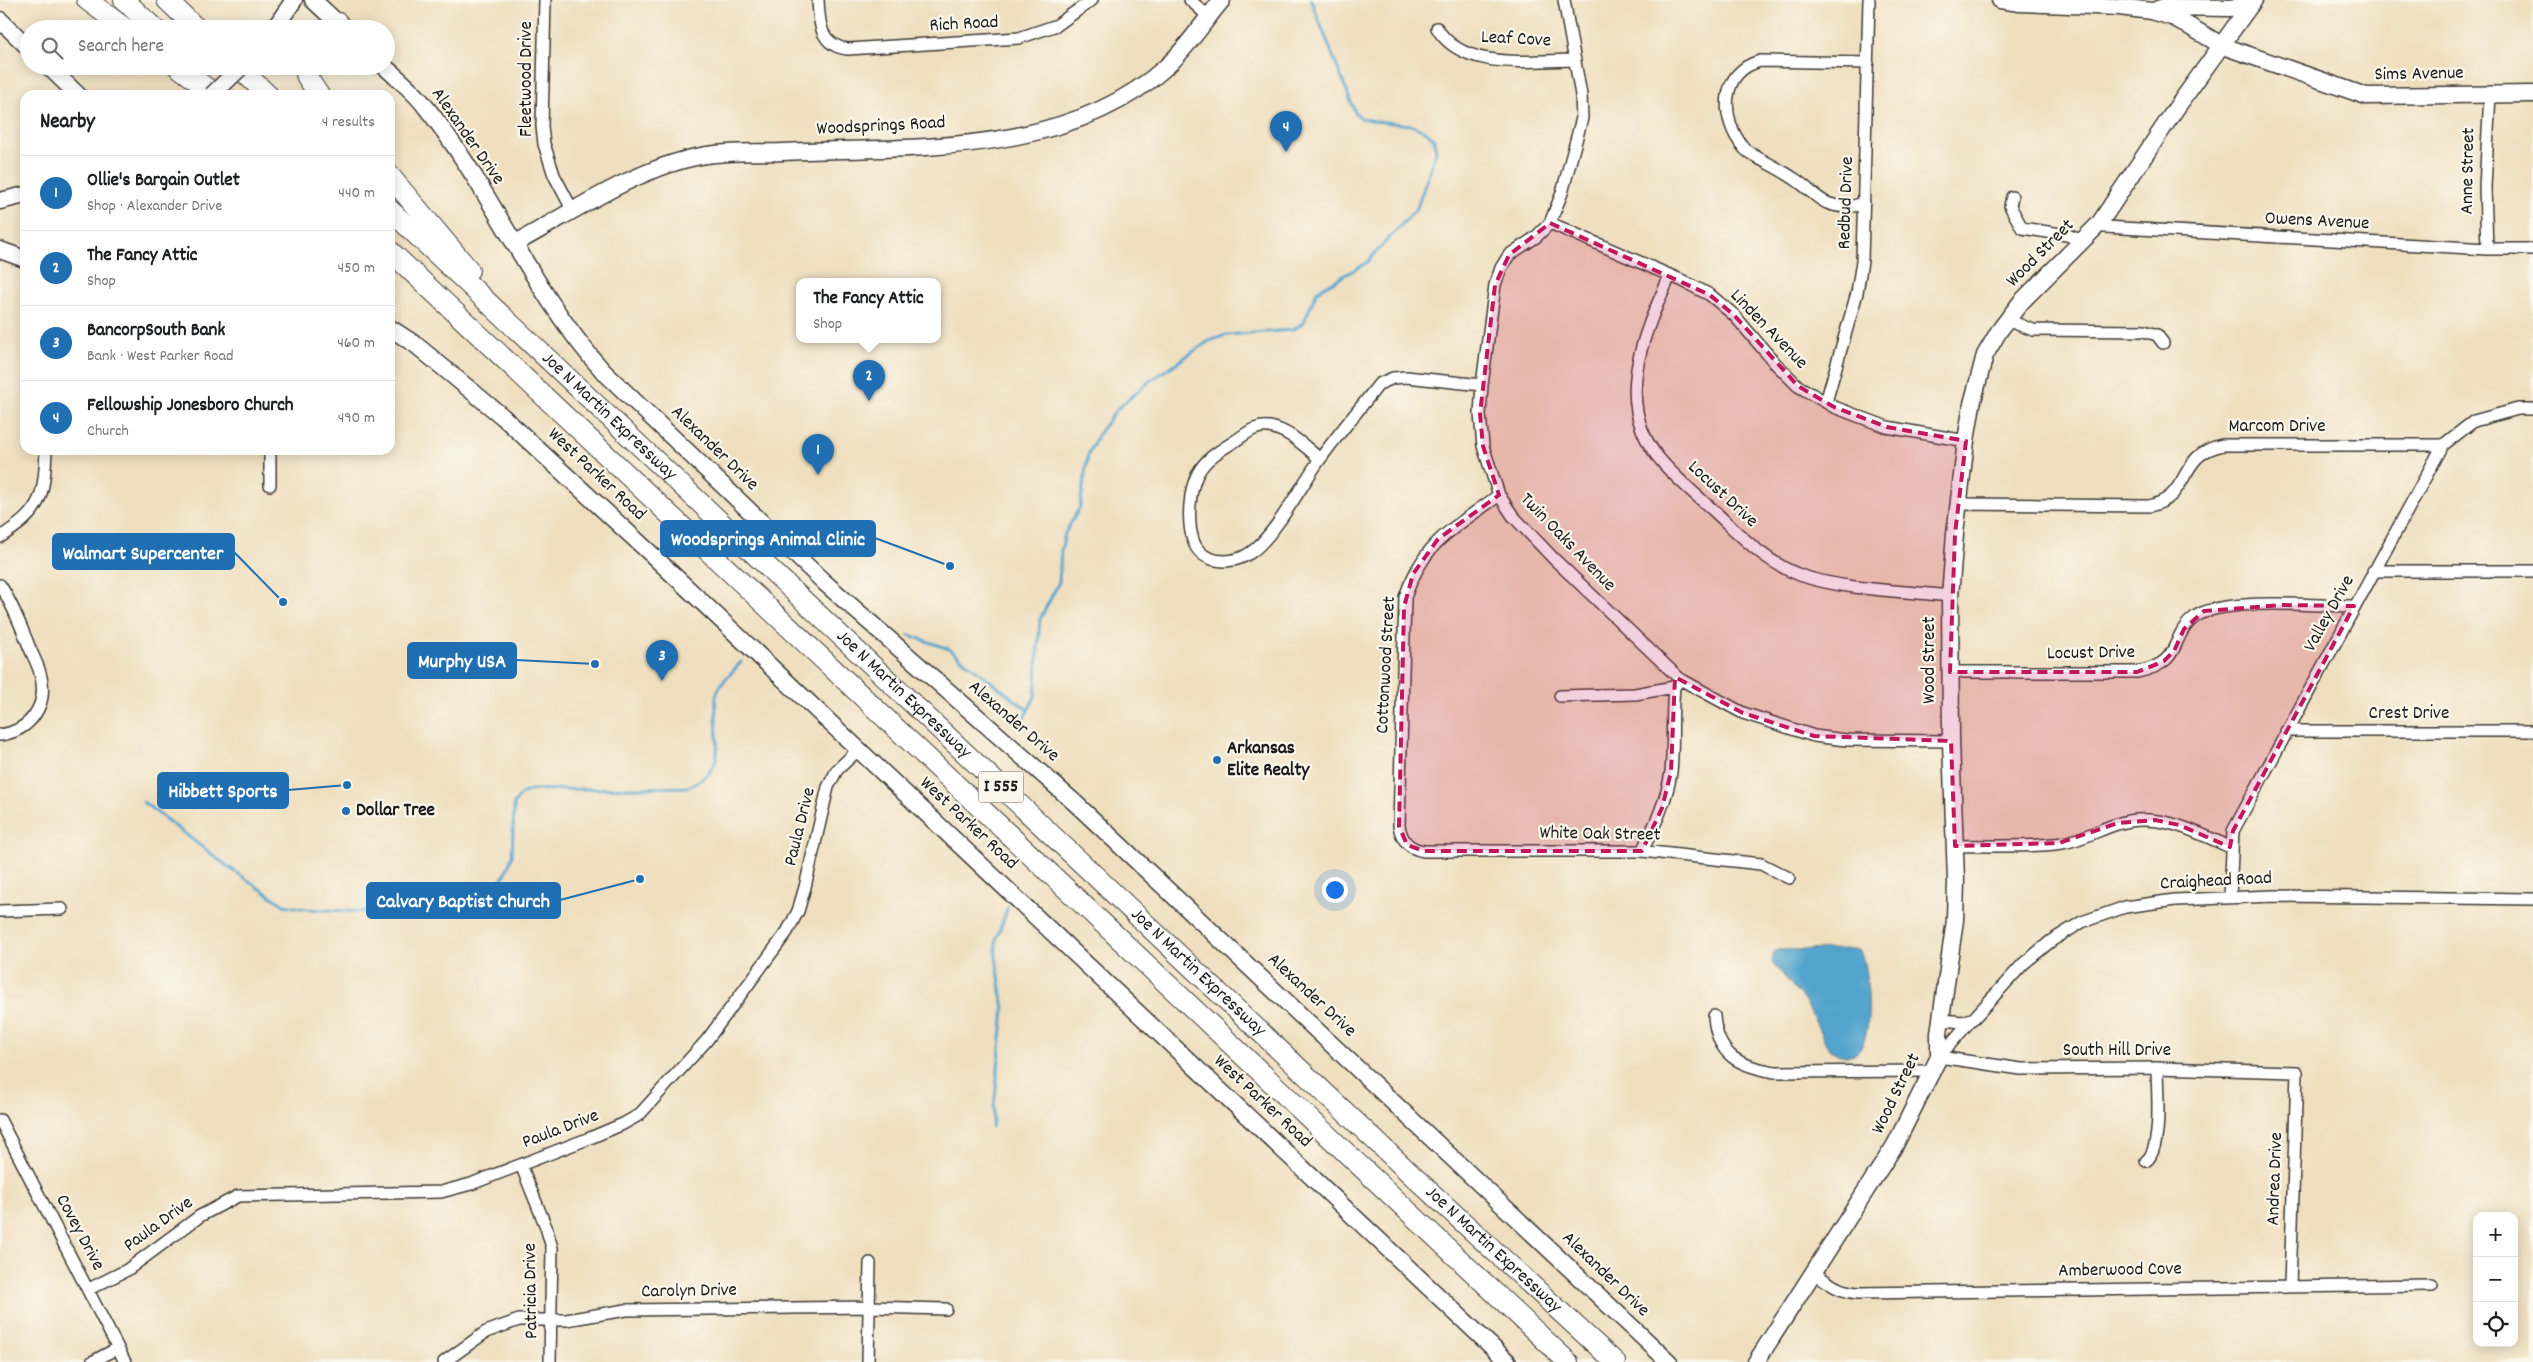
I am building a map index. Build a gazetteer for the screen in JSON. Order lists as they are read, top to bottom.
{
  "streets": {
    "highway": ["Joe N Martin Expressway", "I 555"],
    "street": [
      "Rich Road",
      "Leaf Cove",
      "Sims Avenue",
      "Fleetwood Drive",
      "Woodsprings Road",
      "Alexander Drive",
      "Anne Street",
      "Redbud Drive",
      "Owens Avenue",
      "Wood Street",
      "Linden Avenue",
      "Marcom Drive",
      "West Parker Road",
      "Locust Drive",
      "Twin Oaks Avenue",
      "Valley Drive",
      "Cottonwood Street",
      "Crest Drive",
      "Paula Drive",
      "White Oak Street",
      "Craighead Road",
      "South Hill Drive",
      "Andrea Drive",
      "Covey Drive",
      "Amberwood Cove",
      "Patricia Drive",
      "Carolyn Drive"
    ]
  },
  "crossings": [
    ["Leaf Cove", "Twin Oaks Avenue"],
    ["Sims Avenue", "Anne Street"],
    ["Sims Avenue", "Wood Street"],
    ["Fleetwood Drive", "Woodsprings Road"],
    ["Woodsprings Road", "Alexander Drive"],
    ["Anne Street", "Owens Avenue"],
    ["Redbud Drive", "Linden Avenue"],
    ["Owens Avenue", "Wood Street"],
    ["Wood Street", "Linden Avenue"],
    ["Wood Street", "Marcom Drive"],
    ["Wood Street", "Locust Drive"],
    ["Wood Street", "Twin Oaks Avenue"],
    ["Wood Street", "Craighead Road"],
    ["Wood Street", "South Hill Drive"],
    ["Wood Street", "Amberwood Cove"],
    ["Linden Avenue", "Locust Drive"],
    ["Linden Avenue", "Twin Oaks Avenue"],
    ["Marcom Drive", "Valley Drive"],
    ["West Parker Road", "Paula Drive"],
    ["Locust Drive", "Valley Drive"],
    ["Twin Oaks Avenue", "Cottonwood Street"],
    ["Valley Drive", "Crest Drive"],
    ["Valley Drive", "Craighead Road"],
    ["Cottonwood Street", "White Oak Street"],
    ["Paula Drive", "Covey Drive"],
    ["Paula Drive", "Patricia Drive"],
    ["Craighead Road", "South Hill Drive"],
    ["South Hill Drive", "Andrea Drive"],
    ["Andrea Drive", "Amberwood Cove"],
    ["Patricia Drive", "Carolyn Drive"]
  ],
  "places": [
    "Woodsprings Animal Clinic",
    "Walmart Supercenter",
    "Murphy USA",
    "Arkansas Elite Realty",
    "Hibbett Sports",
    "Dollar Tree",
    "Calvary Baptist Church"
  ],
  "page": {
    "search": "Search here",
    "heading": ["Nearby", "4 results"],
    "pins": [
      "4",
      "2",
      "1",
      "3"
    ],
    "list": [
      {
        "mark": "1",
        "name": "Ollie's Bargain Outlet",
        "note": "Shop · Alexander Drive",
        "value": "440 m"
      },
      {
        "mark": "2",
        "name": "The Fancy Attic",
        "note": "Shop",
        "value": "450 m"
      },
      {
        "mark": "3",
        "name": "BancorpSouth Bank",
        "note": "Bank · West Parker Road",
        "value": "460 m"
      },
      {
        "mark": "4",
        "name": "Fellowship Jonesboro Church",
        "note": "Church",
        "value": "490 m"
      }
    ],
    "popup": ["The Fancy Attic", "Shop"],
    "map_buttons": ["+", "−"]
  }
}
